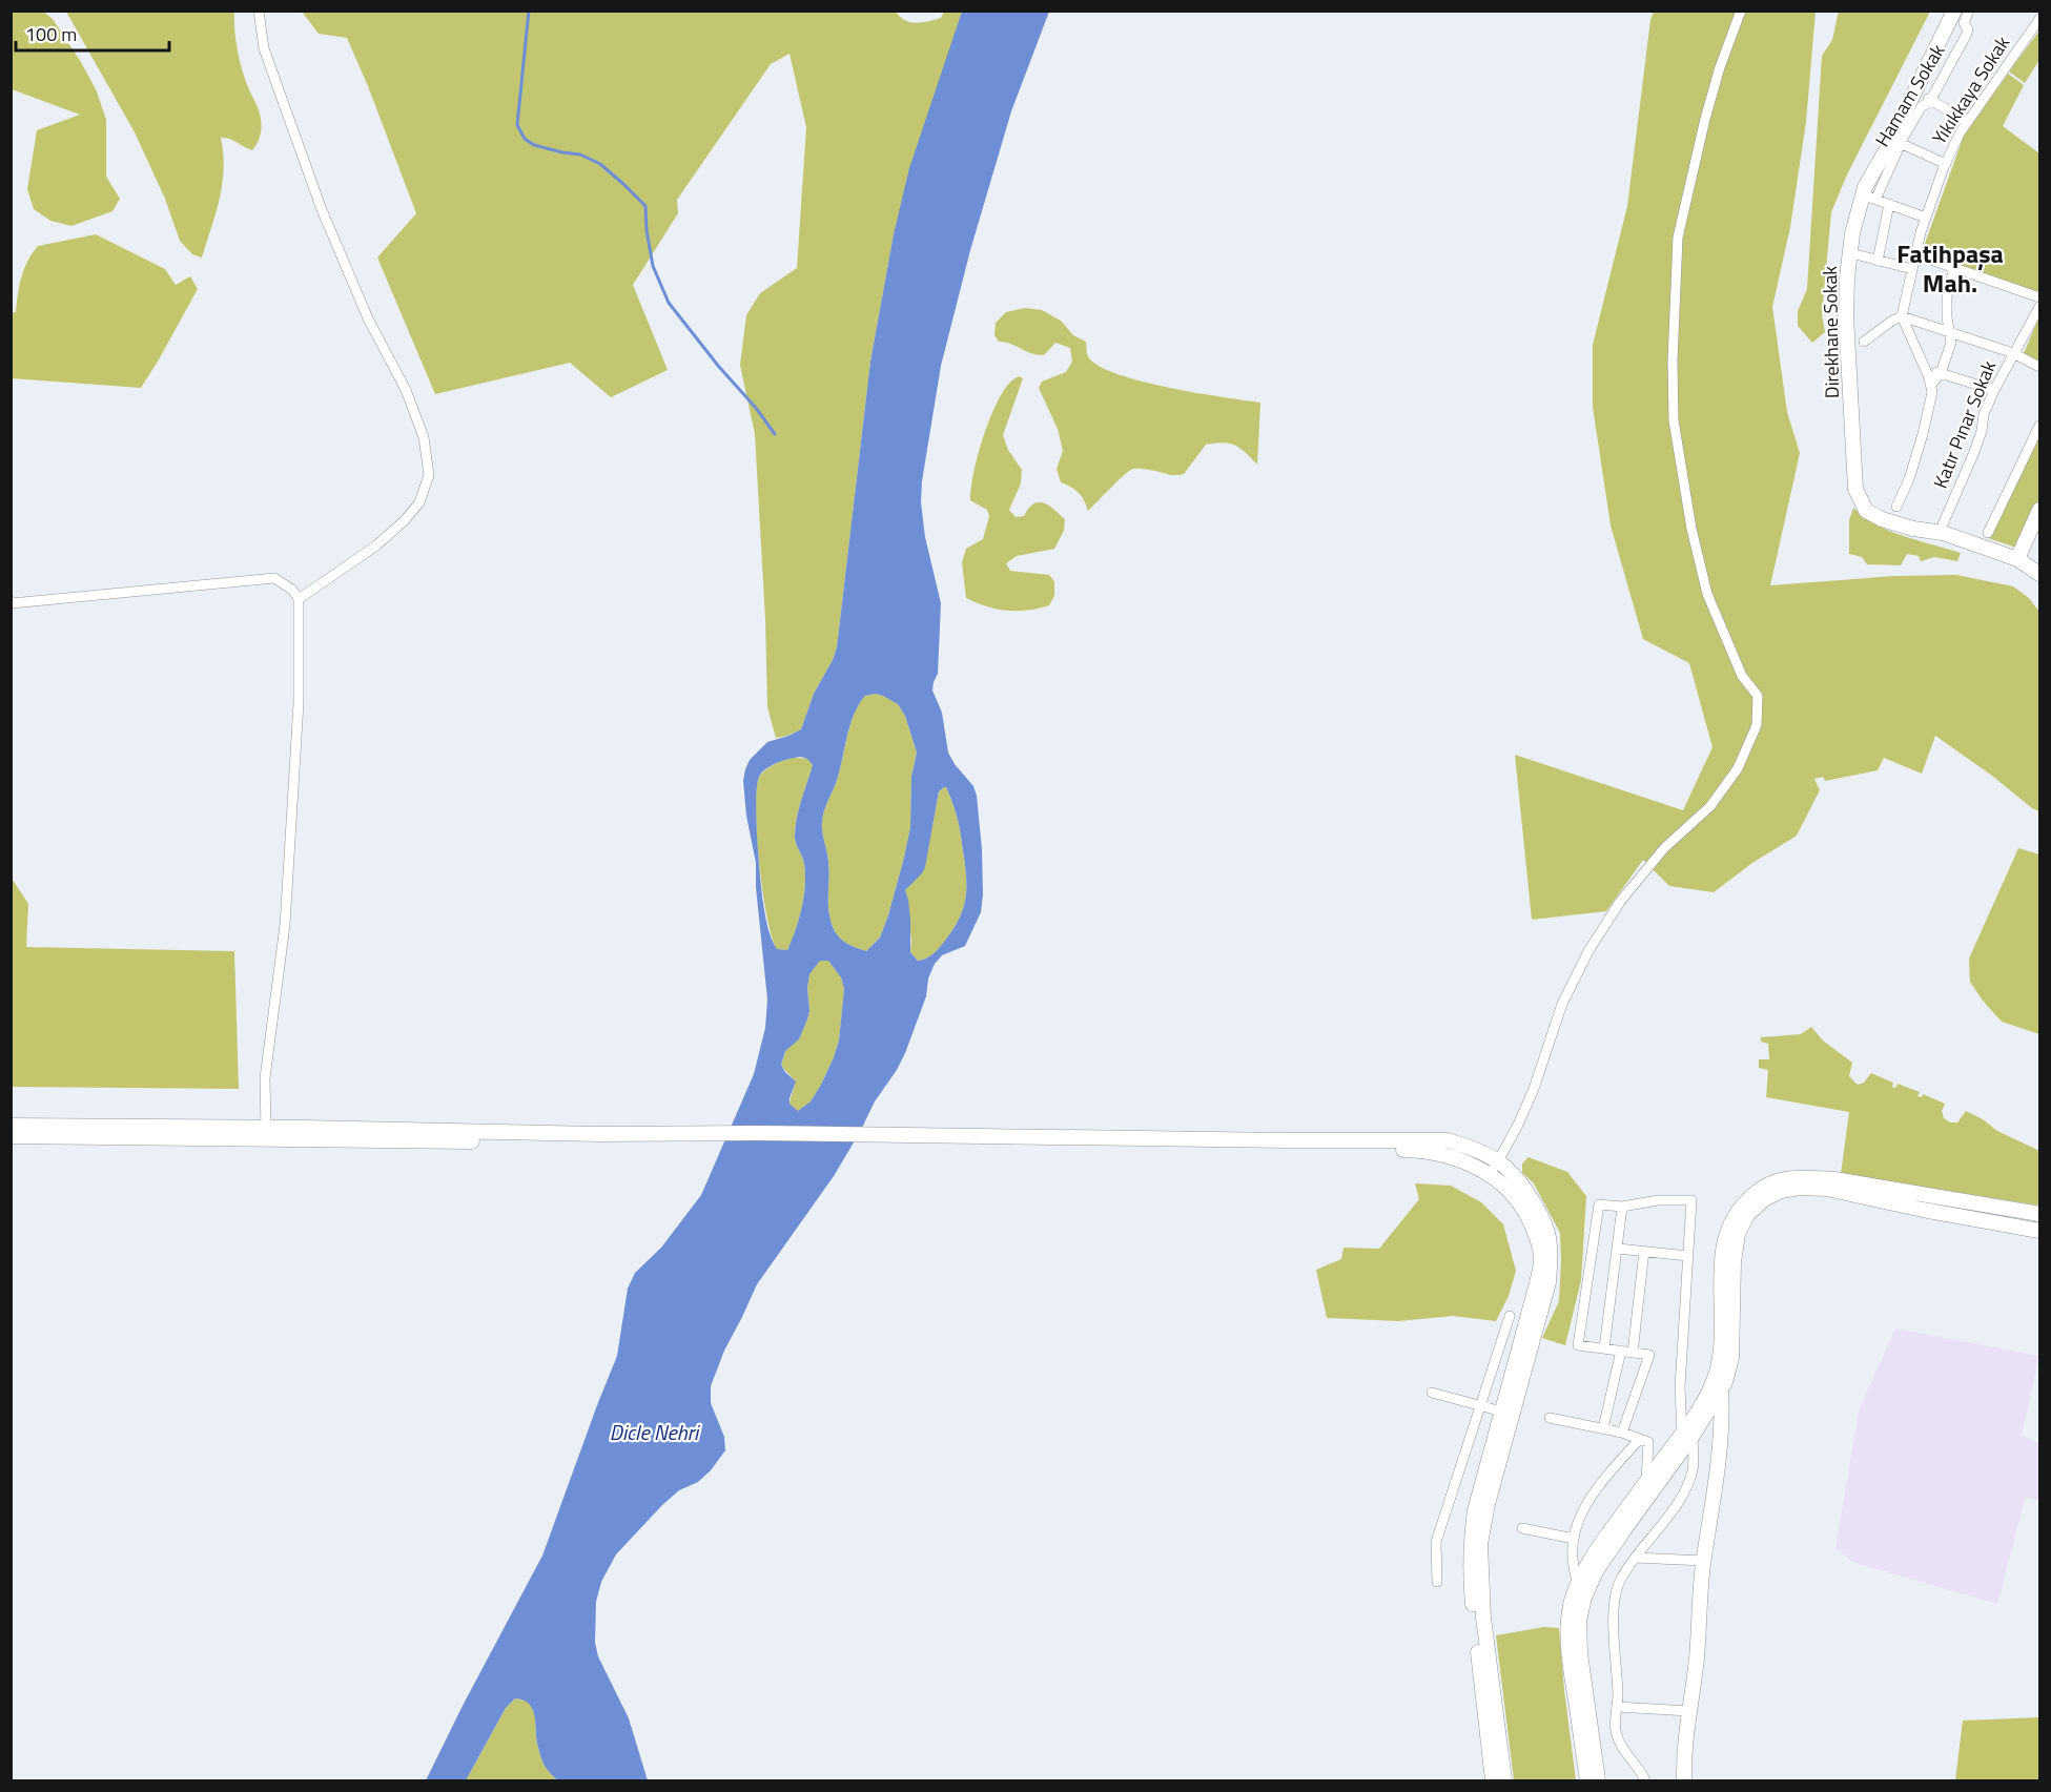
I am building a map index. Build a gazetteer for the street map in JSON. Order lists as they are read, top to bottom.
{
  "streets": {
    "main road": ["Direkhane Sokak"],
    "street": ["Yıkıkkaya Sokak", "Hamam Sokak", "Katır Pınar Sokak"]
  },
  "districts": ["Fatihpaşa Mah."],
  "water": ["Dicle Nehri"],
  "scale_bar": "100 m"
}
